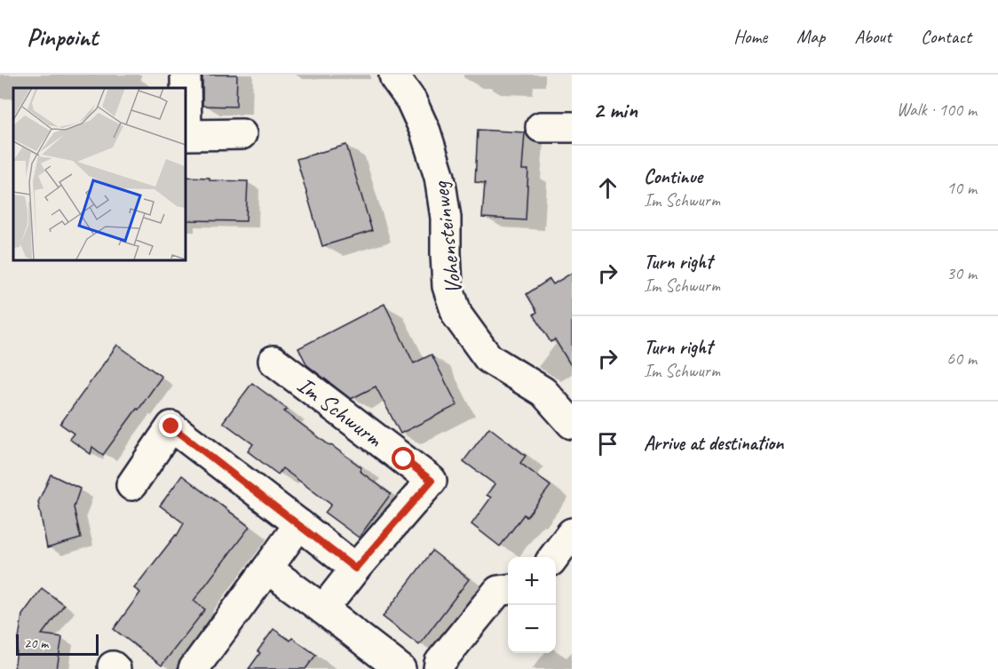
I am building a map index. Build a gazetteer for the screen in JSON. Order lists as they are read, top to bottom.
{
  "streets": {
    "street": ["Vohensteinweg", "Im Schwurm"]
  },
  "scale_bar": "20 m",
  "page": {
    "header": "Pinpoint",
    "nav": [
      "Home",
      "Map",
      "About",
      "Contact"
    ],
    "heading": ["2 min", "Walk · 100 m"],
    "list": [
      ["Continue", "Im Schwurm", "10 m"],
      ["Turn right", "Im Schwurm", "30 m"],
      ["Turn right", "Im Schwurm", "60 m"],
      "Arrive at destination"
    ],
    "map_buttons": ["+", "−"],
    "scale": "20 m"
  }
}
